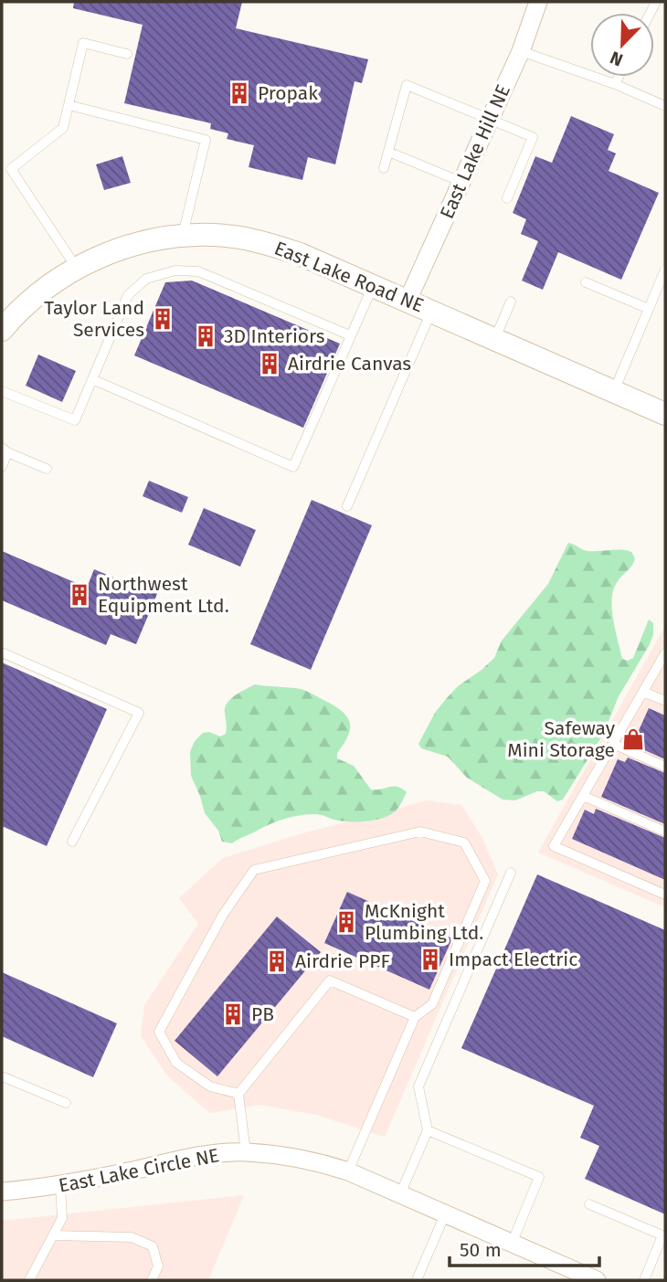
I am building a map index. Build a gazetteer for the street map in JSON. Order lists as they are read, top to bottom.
{
  "streets": {
    "street": ["East Lake Hill NE", "East Lake Road NE", "East Lake Circle NE"]
  },
  "crossings": [
    ["East Lake Hill NE", "East Lake Road NE"]
  ],
  "places": {
    "building": [
      "Propak",
      "Taylor Land Services",
      "3D Interiors",
      "Airdrie Canvas",
      "Northwest Equipment Ltd.",
      "McKnight Plumbing Ltd.",
      "Impact Electric",
      "Airdrie PPF",
      "PB"
    ],
    "shop": ["Safeway Mini Storage"]
  },
  "scale_bar": "50 m",
  "north": "bottom left"
}
